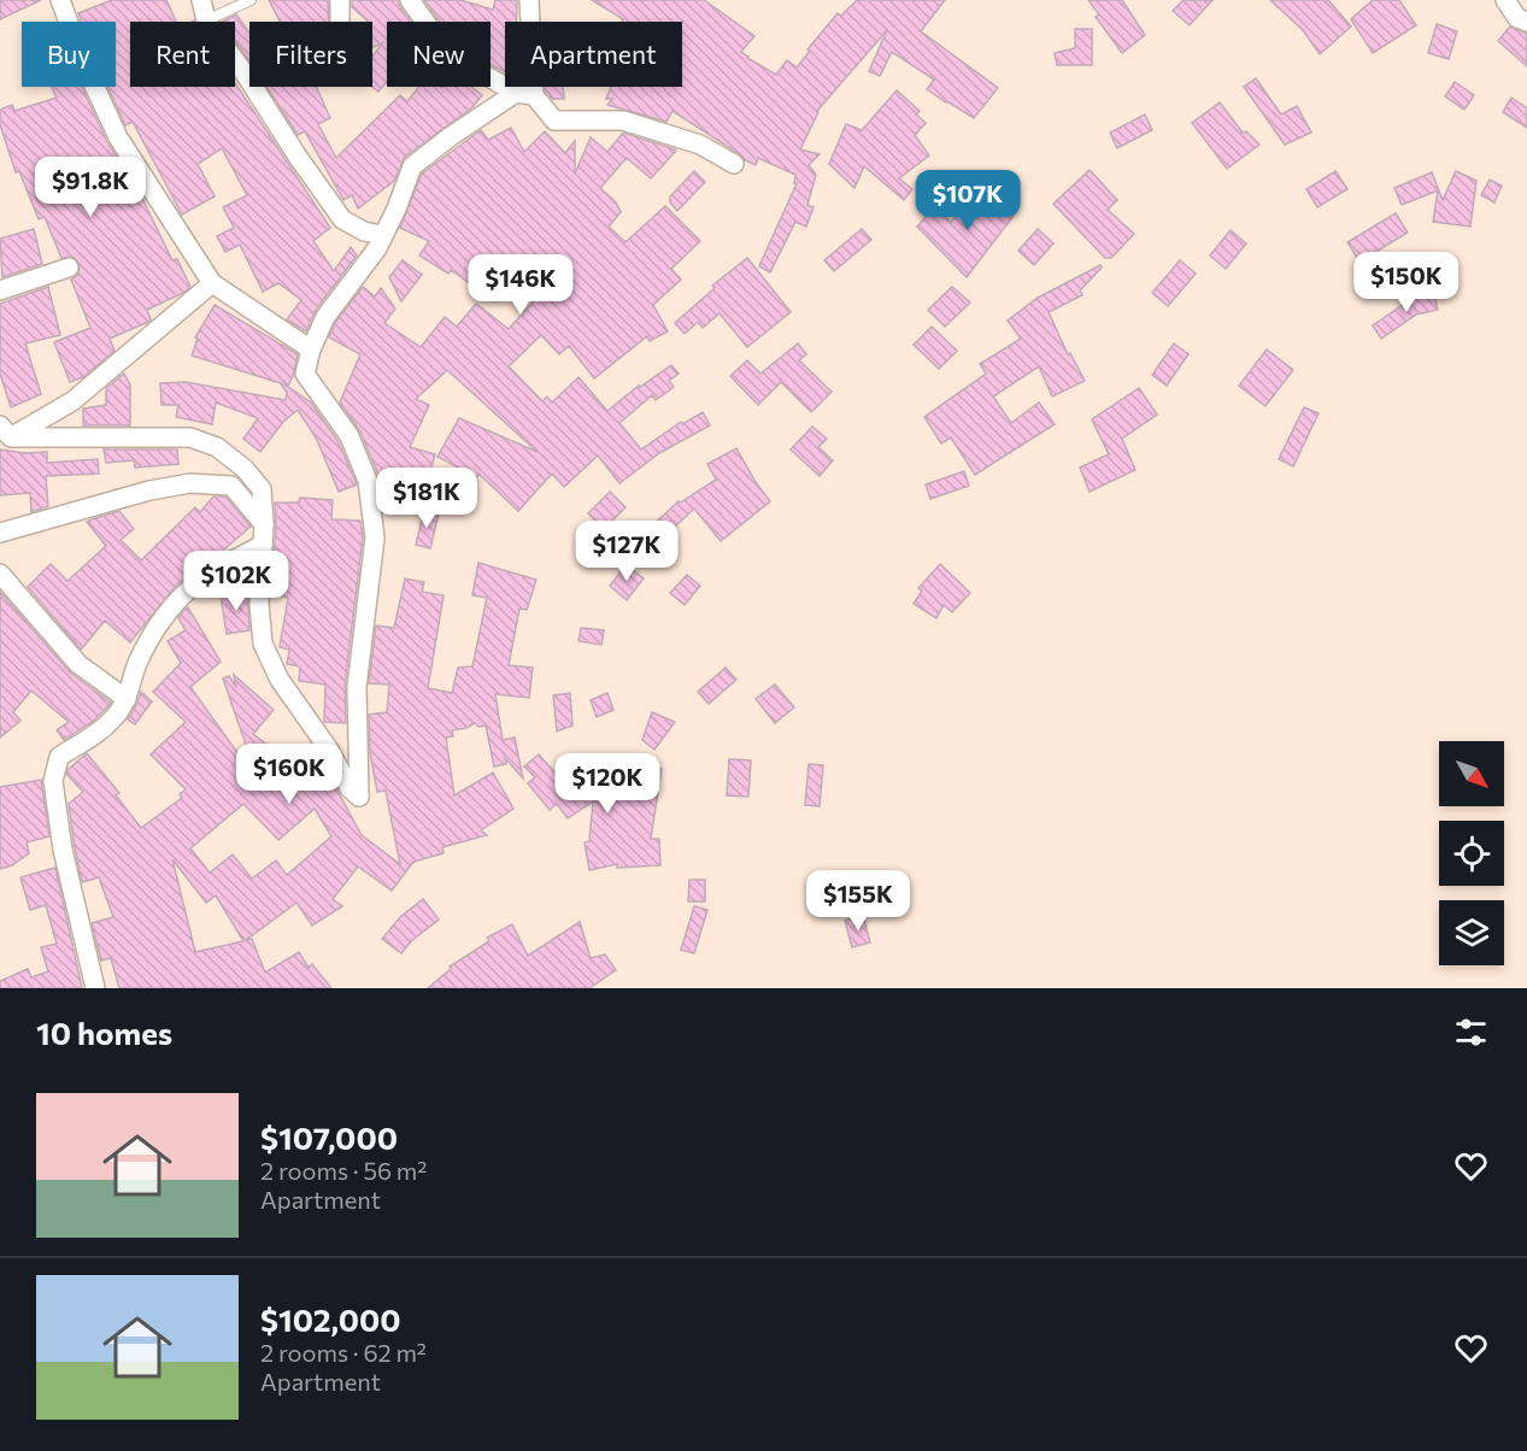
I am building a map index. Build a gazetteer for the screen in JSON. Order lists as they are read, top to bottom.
{
  "north": "bottom right",
  "page": {
    "chip": [
      "Buy",
      "Rent",
      "Filters",
      "New",
      "Apartment"
    ],
    "price": [
      "$91.8K",
      "$107K",
      "$150K",
      "$146K",
      "$181K",
      "$127K",
      "$102K",
      "$160K",
      "$120K",
      "$155K"
    ],
    "heading": "10 homes",
    "list": [
      {
        "name": "$107,000",
        "note": "2 rooms · 56 m² · Apartment"
      },
      {
        "name": "$102,000",
        "note": "2 rooms · 62 m² · Apartment"
      }
    ]
  }
}
